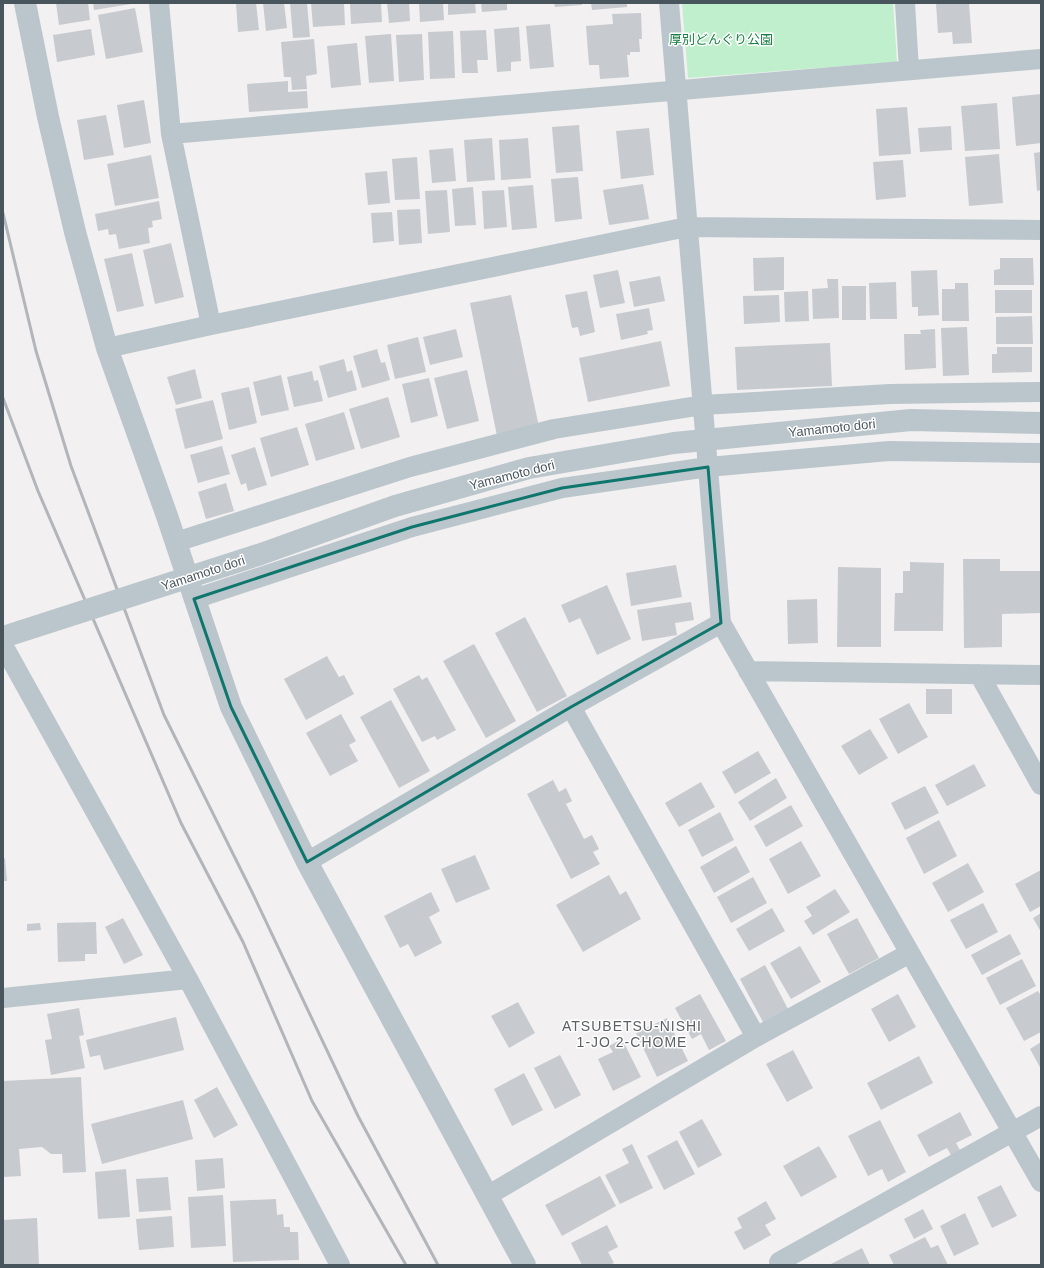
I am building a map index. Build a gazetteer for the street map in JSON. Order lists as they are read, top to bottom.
{
  "streets": {
    "street": ["Yamamoto dori"]
  },
  "districts": ["ATSUBETSU-NISHI 1-JO 2-CHOME"],
  "parks": ["厚別どんぐり公園"]
}
